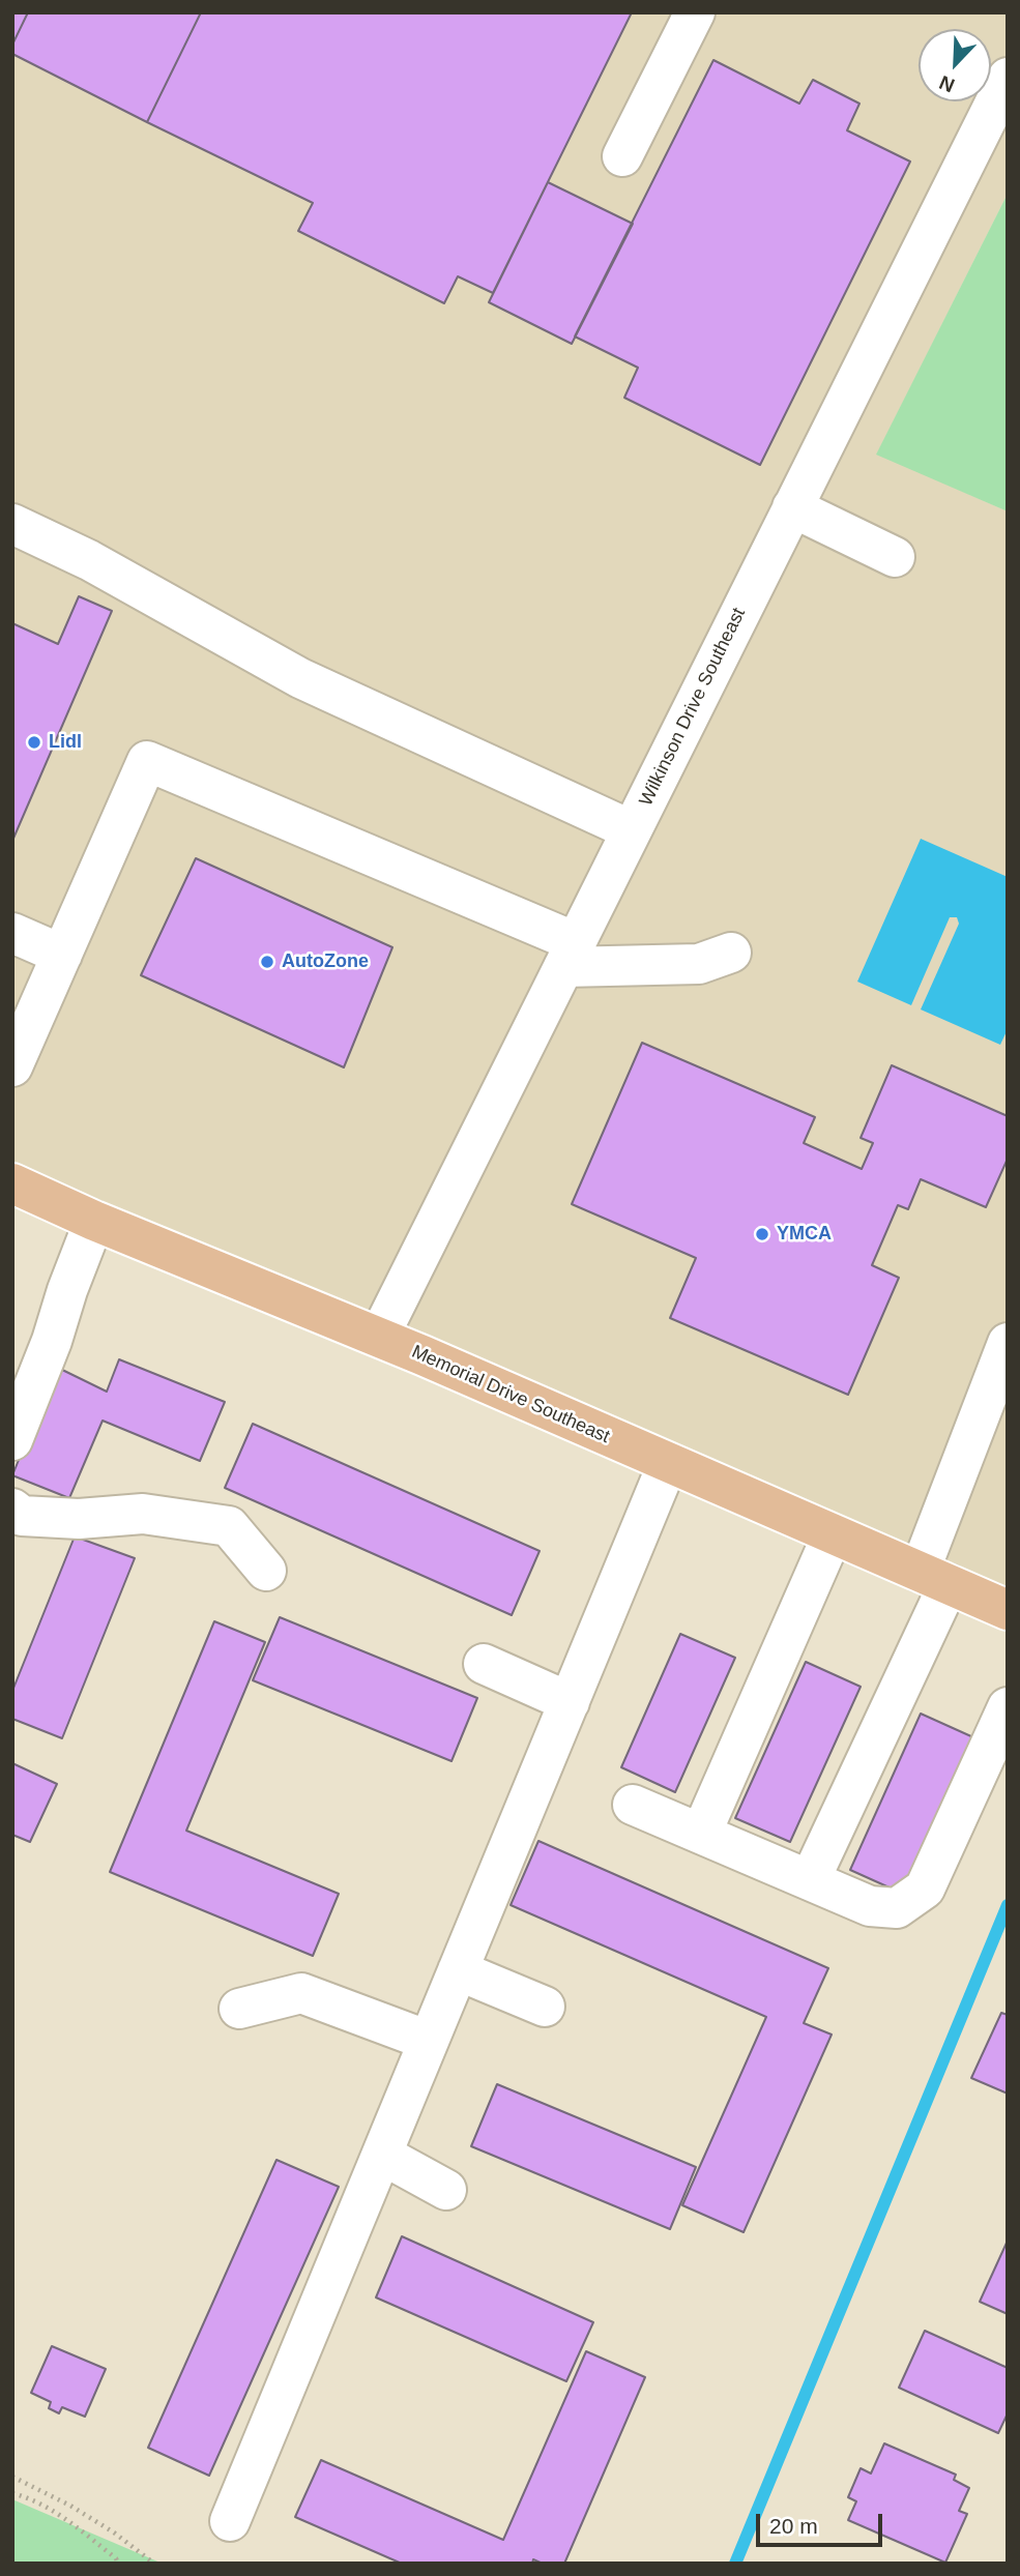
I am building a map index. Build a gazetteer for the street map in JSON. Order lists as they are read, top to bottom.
{
  "streets": {
    "main road": ["Memorial Drive Southeast"],
    "street": ["Wilkinson Drive Southeast"]
  },
  "crossings": [
    ["Wilkinson Drive Southeast", "Memorial Drive Southeast"]
  ],
  "places": ["Lidl", "AutoZone", "YMCA"],
  "scale_bar": "20 m",
  "north": "bottom left"
}
